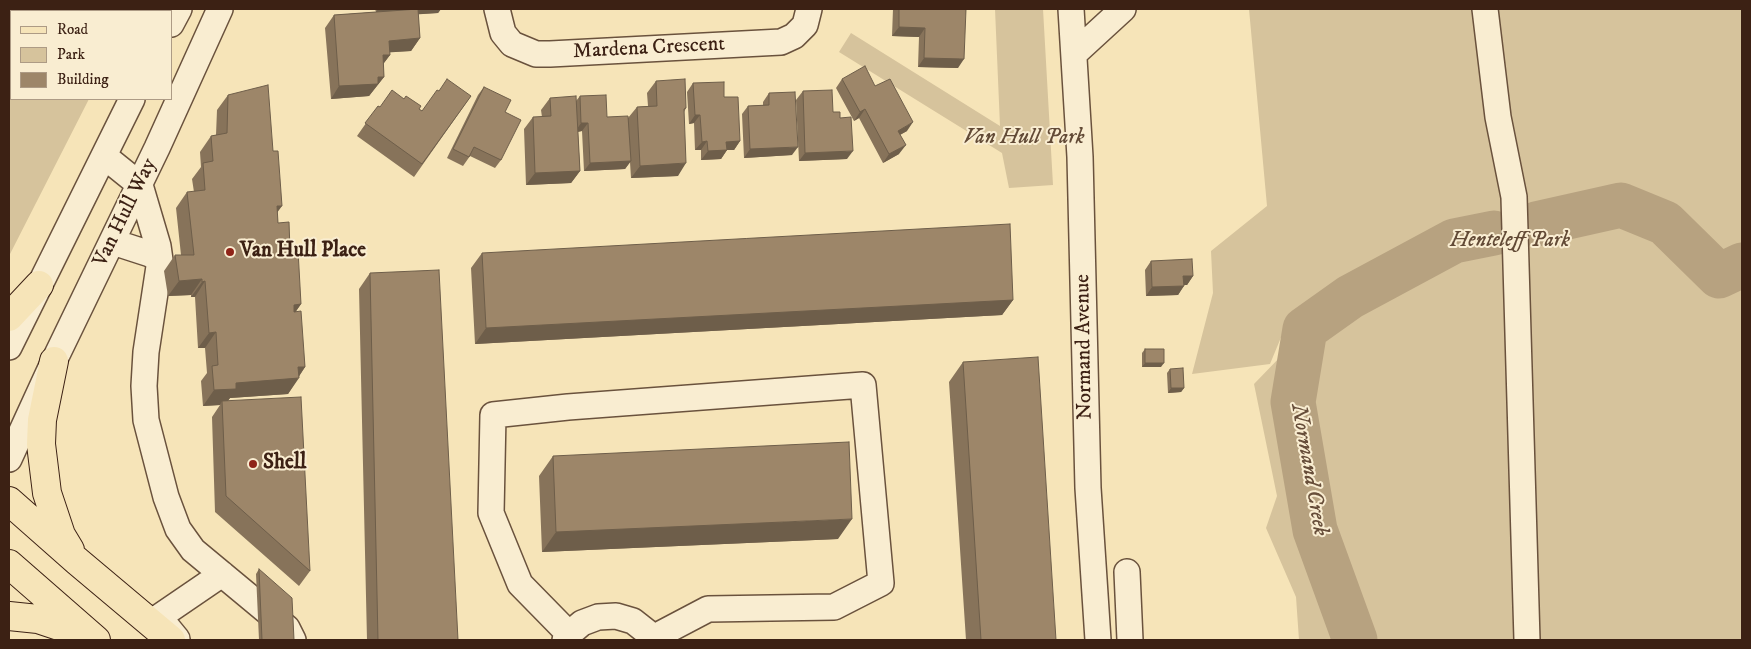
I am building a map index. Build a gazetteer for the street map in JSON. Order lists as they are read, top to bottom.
{
  "streets": {
    "street": ["Mardena Crescent", "Van Hull Way", "Normand Avenue"]
  },
  "water": ["Normand Creek"],
  "parks": ["Van Hull Park", "Henteleff Park"],
  "places": ["Van Hull Place", "Shell"],
  "legend": ["Road", "Park", "Building"]
}
